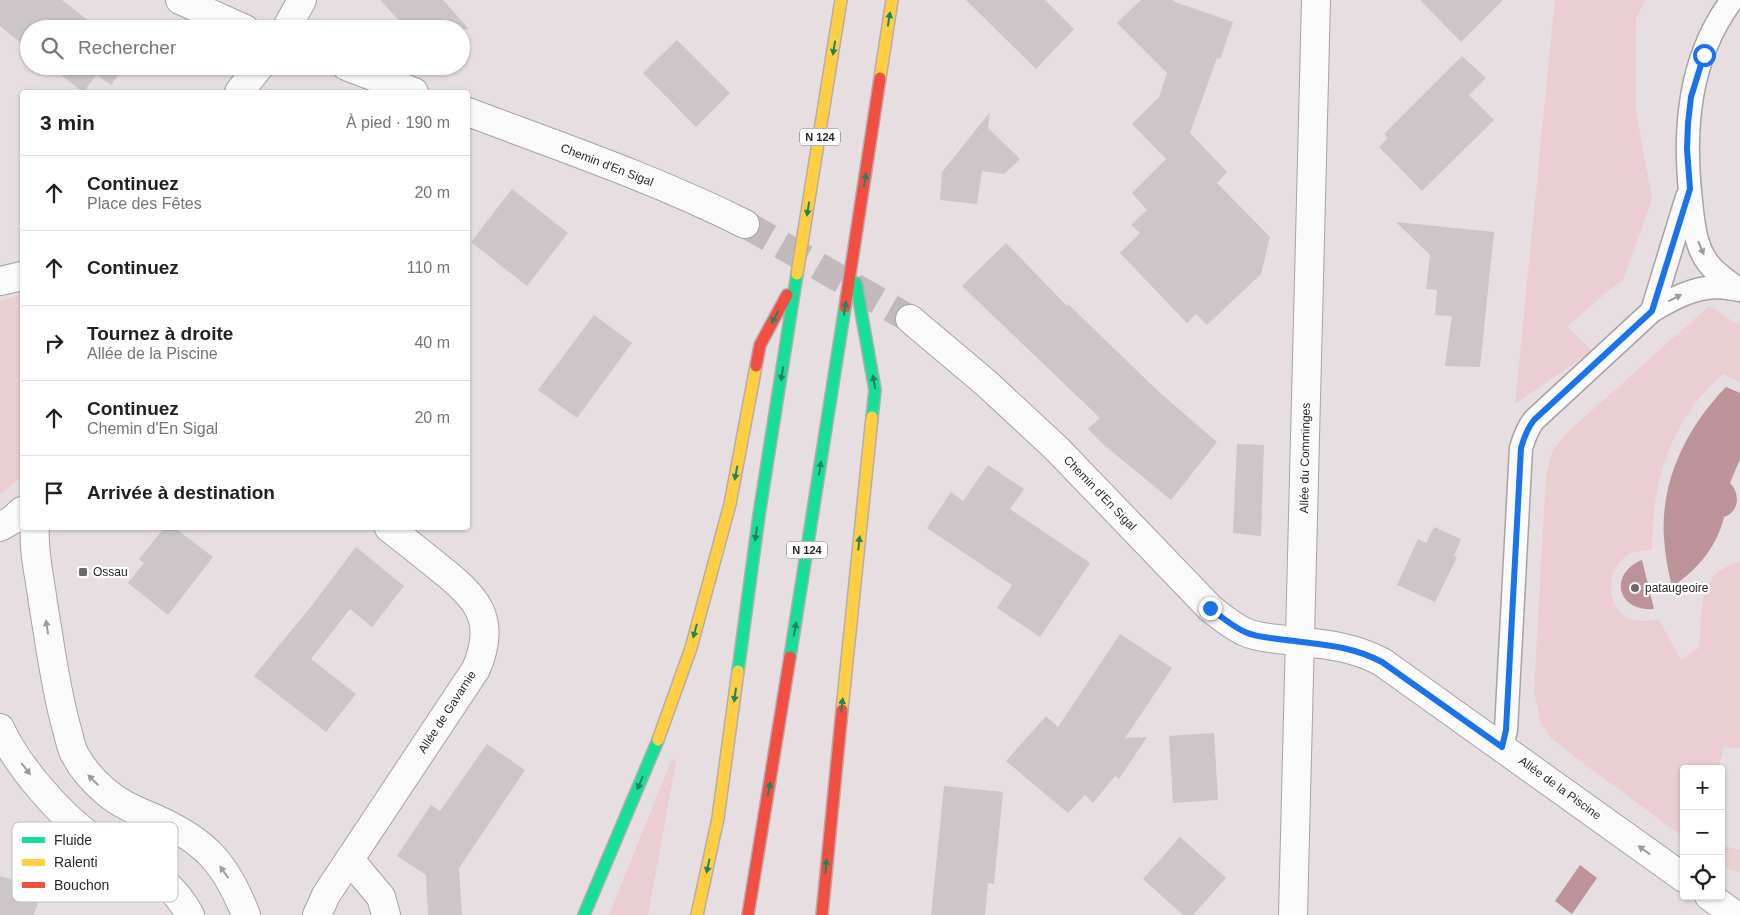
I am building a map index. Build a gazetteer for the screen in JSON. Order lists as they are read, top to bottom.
{
  "streets": {
    "highway": ["N 124"],
    "street": [
      "Chemin d'En Sigal",
      "Allée du Comminges",
      "Allée de Gavarnie",
      "Allée de la Piscine"
    ]
  },
  "crossings": [
    ["Chemin d'En Sigal", "Allée du Comminges"],
    ["Chemin d'En Sigal", "Allée de la Piscine"],
    ["Allée du Comminges", "Allée de la Piscine"]
  ],
  "one_way": ["Allée de la Piscine"],
  "places": {
    "transit": ["Ossau"],
    "other": ["pataugeoire"]
  },
  "legend": ["Fluide", "Ralenti", "Bouchon"],
  "page": {
    "search": "Rechercher",
    "heading": ["3 min", "À pied · 190 m"],
    "list": [
      ["Continuez", "Place des Fêtes", "20 m"],
      ["Continuez", "110 m"],
      ["Tournez à droite", "Allée de la Piscine", "40 m"],
      ["Continuez", "Chemin d'En Sigal", "20 m"],
      "Arrivée à destination"
    ],
    "map_buttons": ["+", "−"]
  }
}
